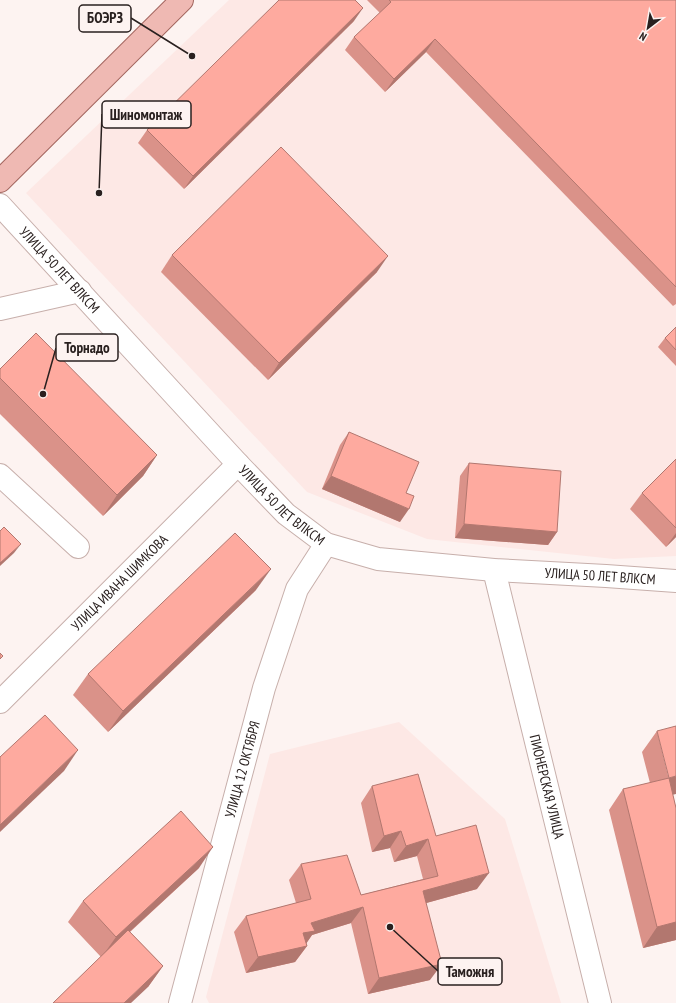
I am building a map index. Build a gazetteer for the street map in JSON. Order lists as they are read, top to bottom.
{
  "streets": {
    "street": [
      "УЛИЦА 50 ЛЕТ ВЛКСМ",
      "УЛИЦА ИВАНА ШИМКОВА",
      "УЛИЦА 12 ОКТЯБРЯ",
      "ПИОНЕРСКАЯ УЛИЦА"
    ]
  },
  "crossings": [
    ["УЛИЦА 50 ЛЕТ ВЛКСМ", "УЛИЦА ИВАНА ШИМКОВА"],
    ["УЛИЦА 50 ЛЕТ ВЛКСМ", "УЛИЦА 12 ОКТЯБРЯ"],
    ["УЛИЦА 50 ЛЕТ ВЛКСМ", "ПИОНЕРСКАЯ УЛИЦА"]
  ],
  "places": [
    "БОЭРЗ",
    "Шиномонтаж",
    "Торнадо",
    "Таможня"
  ],
  "north": "bottom left"
}
